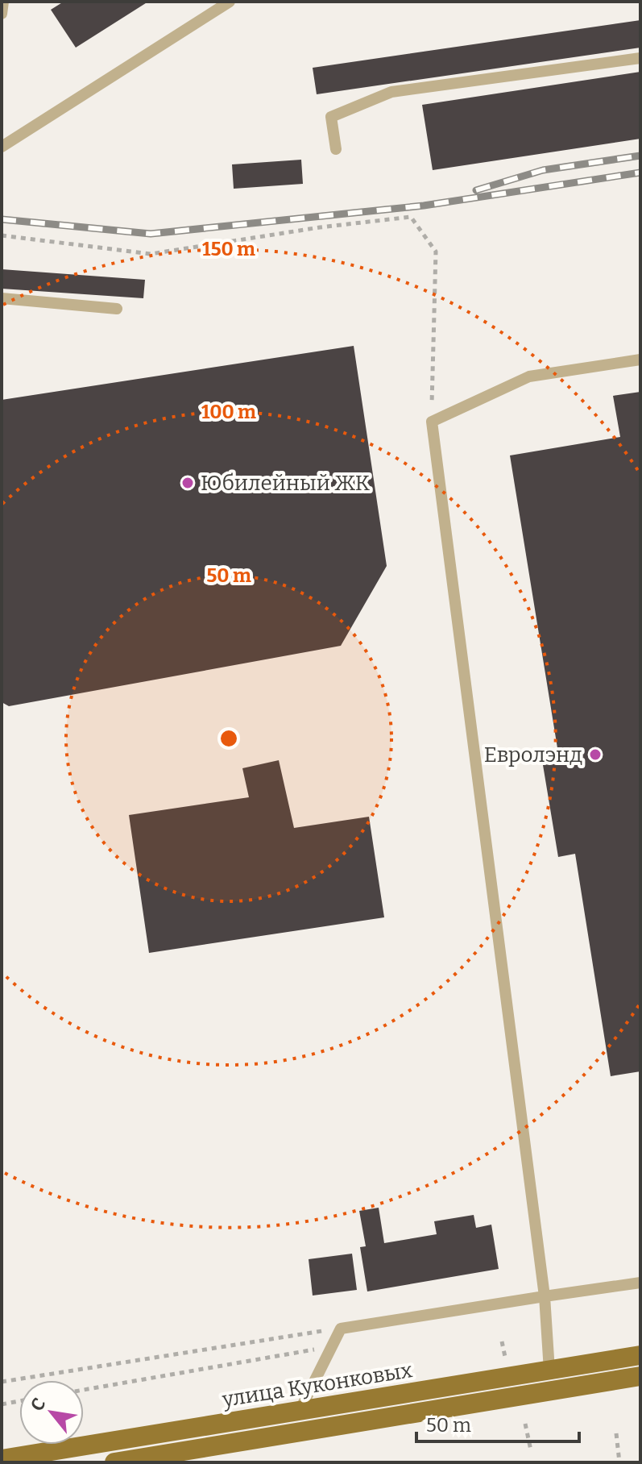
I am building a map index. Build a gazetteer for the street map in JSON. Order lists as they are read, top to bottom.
{
  "streets": {
    "main road": ["улица Куконковых"]
  },
  "places": ["Юбилейный ЖК", "Евролэнд"],
  "scale_bar": "50 m",
  "north": "top left",
  "rings": ["150 m", "100 m", "50 m"]
}
